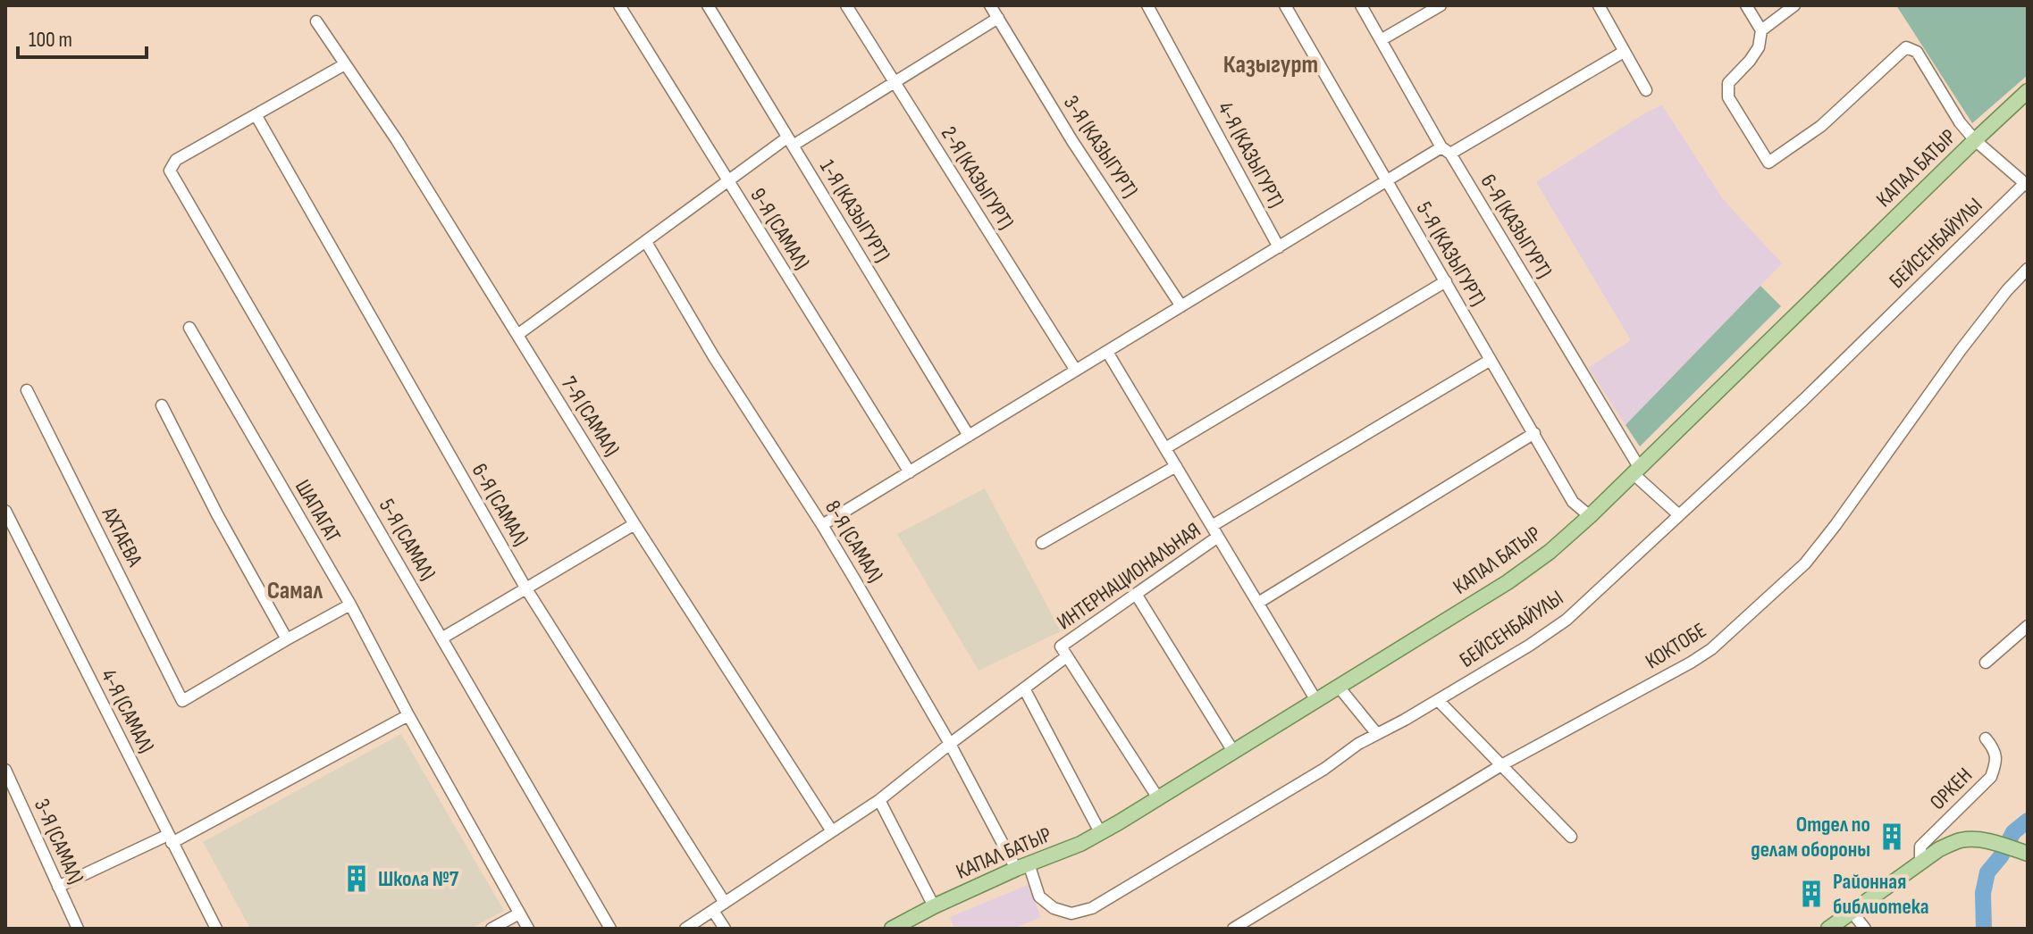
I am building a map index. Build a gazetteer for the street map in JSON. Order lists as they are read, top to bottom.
{
  "streets": {
    "main road": ["КАПАЛ БАТЫР"],
    "street": [
      "3-Я (КАЗЫГУРТ)",
      "4-Я (КАЗЫГУРТ)",
      "2-Я (КАЗЫГУРТ)",
      "1-Я (КАЗЫГУРТ)",
      "6-Я (КАЗЫГУРТ)",
      "9-Я (САМАЛ)",
      "БЕЙСЕНБАЙУЛЫ",
      "5-Я (КАЗЫГУРТ)",
      "7-Я (САМАЛ)",
      "6-Я (САМАЛ)",
      "ШАПАГАТ",
      "АХТАЕВА",
      "5-Я (САМАЛ)",
      "8-Я (САМАЛ)",
      "ИНТЕРНАЦИОНАЛЬНАЯ",
      "КОКТОБЕ",
      "4-Я (САМАЛ)",
      "ОРКЕН",
      "3-Я (САМАЛ)"
    ]
  },
  "crossings": [
    ["КАПАЛ БАТЫР", "6-Я (КАЗЫГУРТ)"],
    ["КАПАЛ БАТЫР", "БЕЙСЕНБАЙУЛЫ"],
    ["КАПАЛ БАТЫР", "5-Я (КАЗЫГУРТ)"],
    ["КАПАЛ БАТЫР", "8-Я (САМАЛ)"],
    ["6-Я (КАЗЫГУРТ)", "БЕЙСЕНБАЙУЛЫ"],
    ["БЕЙСЕНБАЙУЛЫ", "8-Я (САМАЛ)"],
    ["7-Я (САМАЛ)", "ИНТЕРНАЦИОНАЛЬНАЯ"],
    ["6-Я (САМАЛ)", "5-Я (САМАЛ)"],
    ["6-Я (САМАЛ)", "ИНТЕРНАЦИОНАЛЬНАЯ"],
    ["8-Я (САМАЛ)", "ИНТЕРНАЦИОНАЛЬНАЯ"]
  ],
  "districts": ["Казыгурт", "Самал"],
  "places": {
    "building": ["Отдел по делам обороны", "Школа №7", "Районная библиотека"]
  },
  "scale_bar": "100 m"
}
